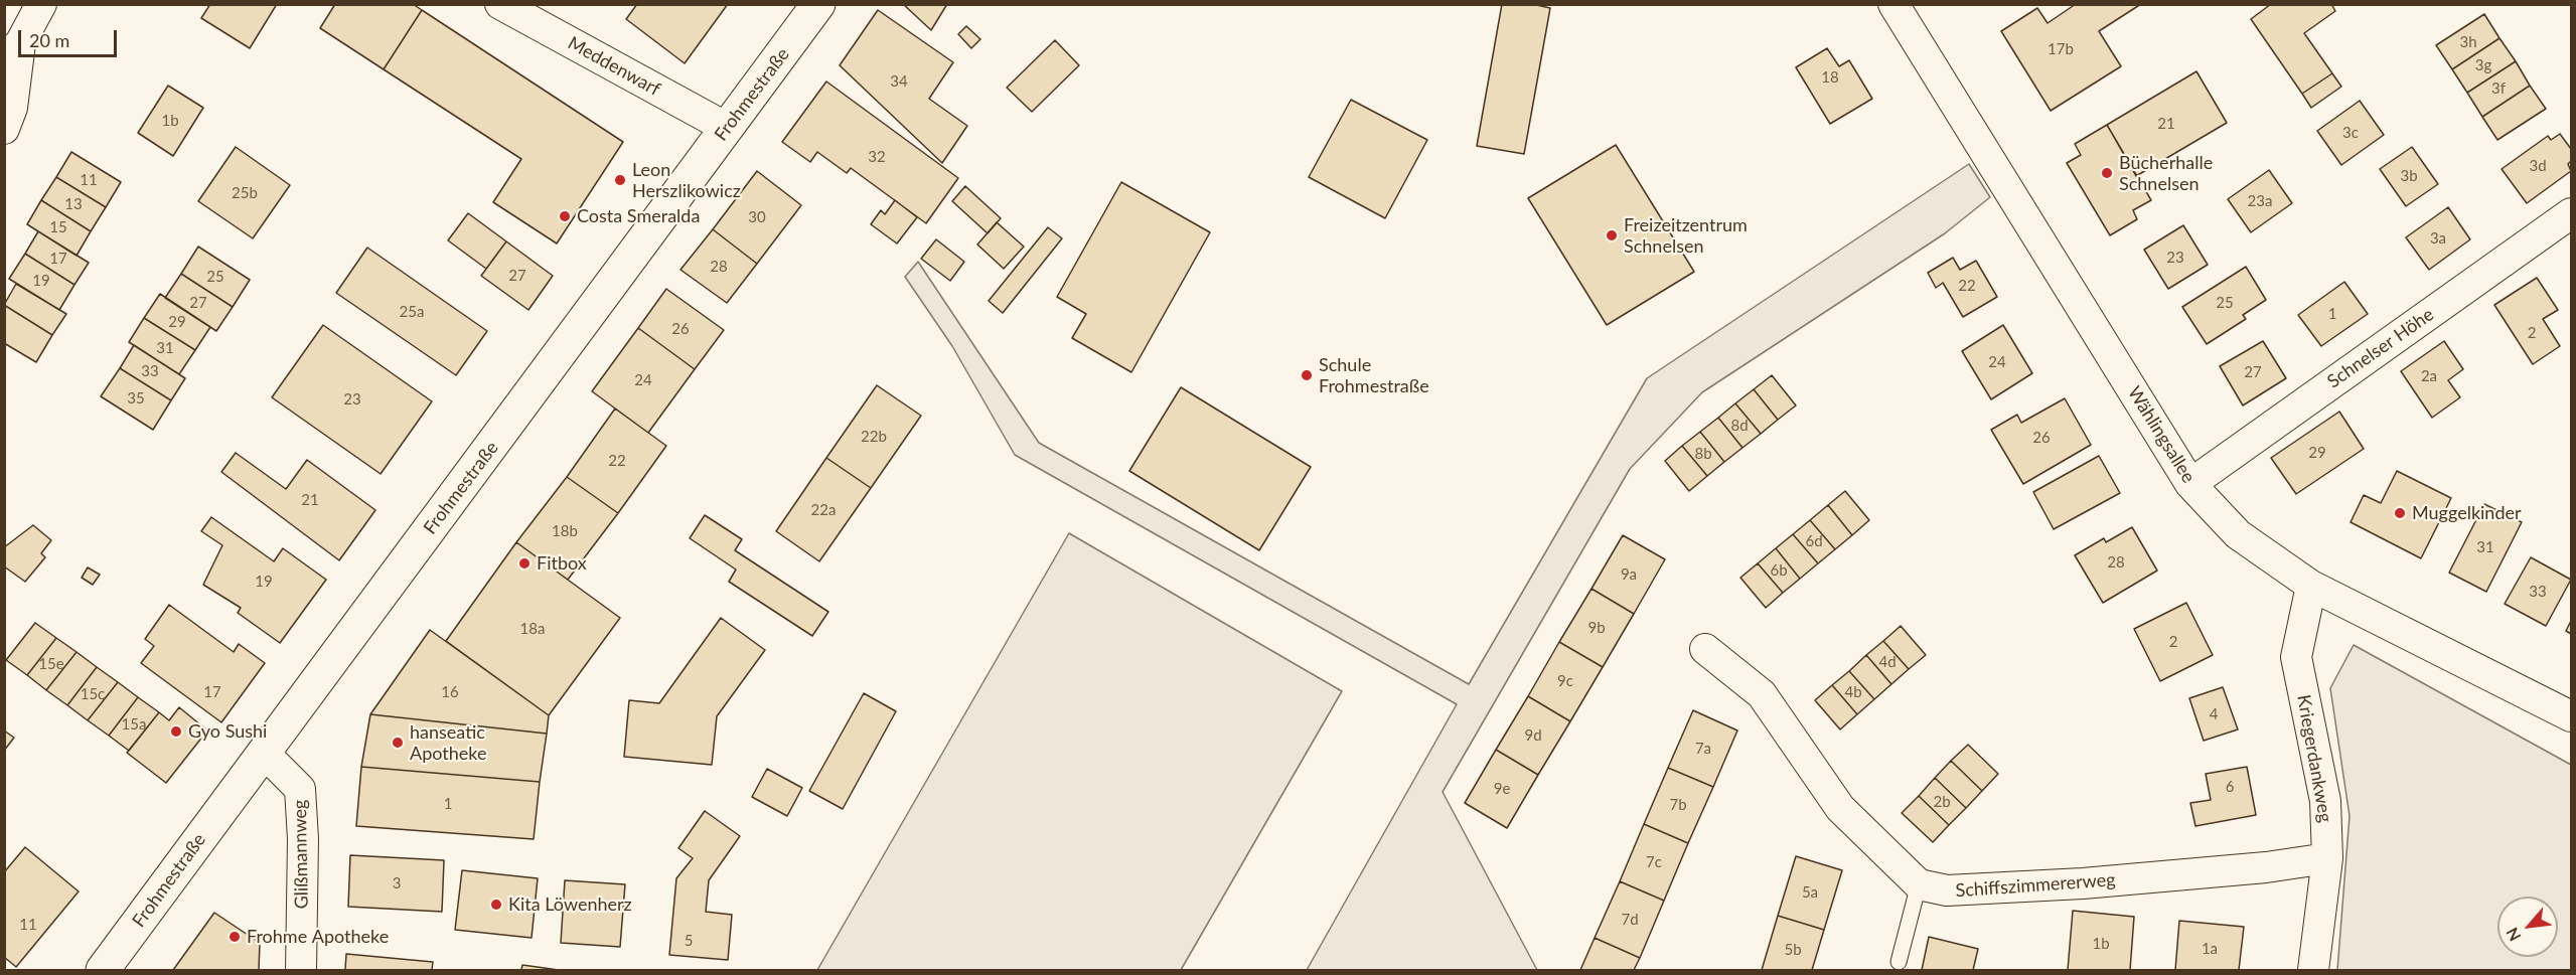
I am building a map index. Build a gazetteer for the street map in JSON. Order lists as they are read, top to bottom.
{
  "streets": {
    "street": [
      "Meddenwarf",
      "Frohmestraße",
      "Schnelser Höhe",
      "Wählingsallee",
      "Kriegerdankweg",
      "Glißmannweg",
      "Schiffszimmererweg"
    ]
  },
  "crossings": [
    ["Meddenwarf", "Frohmestraße"],
    ["Frohmestraße", "Glißmannweg"],
    ["Schnelser Höhe", "Wählingsallee"],
    ["Wählingsallee", "Kriegerdankweg"],
    ["Kriegerdankweg", "Schiffszimmererweg"]
  ],
  "places": [
    "Bücherhalle Schnelsen",
    "Leon Herszlikowicz",
    "Costa Smeralda",
    "Freizeitzentrum Schnelsen",
    "Schule Frohmestraße",
    "Muggelkinder",
    "Fitbox",
    "Gyo Sushi",
    "hanseatic Apotheke",
    "Kita Löwenherz",
    "Frohme Apotheke"
  ],
  "house_numbers": [
    "3h",
    "17b",
    "3g",
    "18",
    "34",
    "3f",
    "1b",
    "21",
    "3c",
    "32",
    "3d",
    "3b",
    "11",
    "25b",
    "23a",
    "13",
    "30",
    "15",
    "3a",
    "23",
    "17",
    "28",
    "27",
    "25",
    "19",
    "22",
    "27",
    "25",
    "25a",
    "1",
    "29",
    "26",
    "2",
    "31",
    "24",
    "33",
    "27",
    "2a",
    "24",
    "35",
    "23",
    "8d",
    "22b",
    "26",
    "29",
    "8b",
    "22",
    "21",
    "22a",
    "18b",
    "6d",
    "31",
    "28",
    "6b",
    "9a",
    "19",
    "33",
    "9b",
    "18a",
    "2",
    "4d",
    "15e",
    "9c",
    "17",
    "16",
    "4b",
    "15c",
    "4",
    "15a",
    "9d",
    "7a",
    "6",
    "9e",
    "2b",
    "1",
    "7b",
    "7c",
    "3",
    "5a",
    "7d",
    "11",
    "5",
    "1b",
    "1a",
    "5b"
  ],
  "scale_bar": "20 m",
  "north": "bottom left"
}
